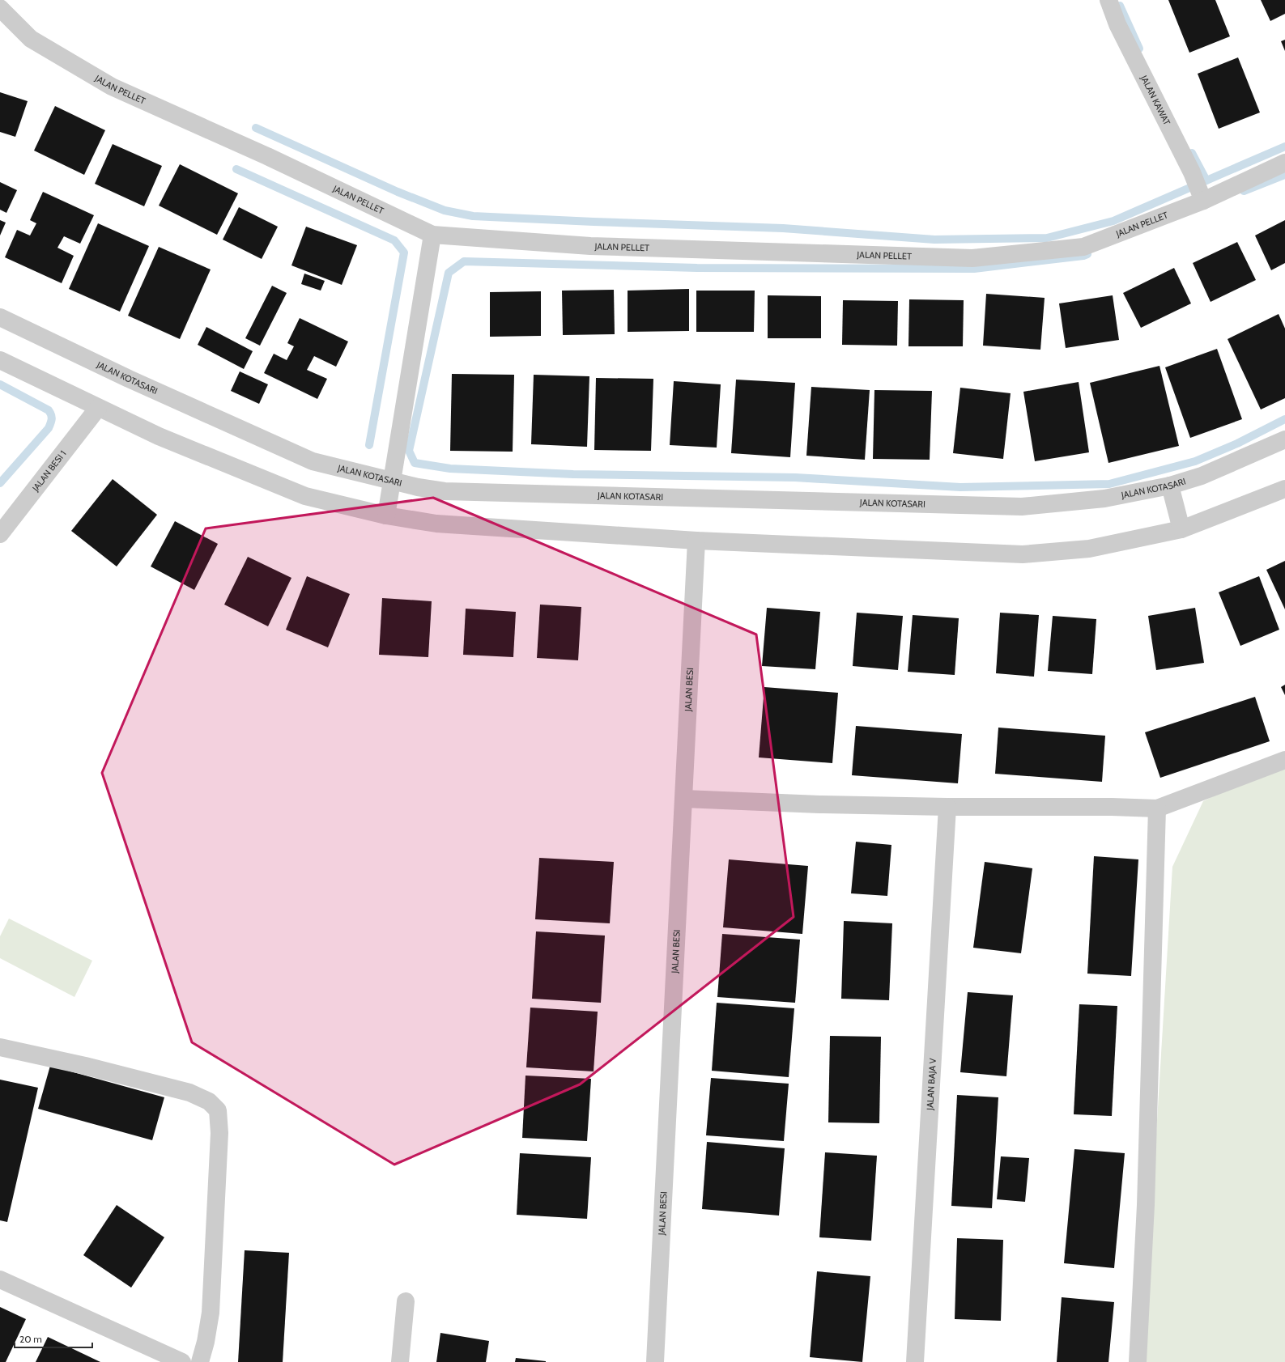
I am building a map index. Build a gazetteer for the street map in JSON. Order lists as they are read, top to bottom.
{
  "streets": {
    "street": [
      "JALAN PELLET",
      "JALAN KAWAT",
      "JALAN KOTASARI",
      "JALAN BESI 1",
      "JALAN BESI",
      "JALAN BAJA V"
    ]
  },
  "crossings": [
    ["JALAN PELLET", "JALAN KAWAT"]
  ],
  "scale_bar": "20 m"
}
